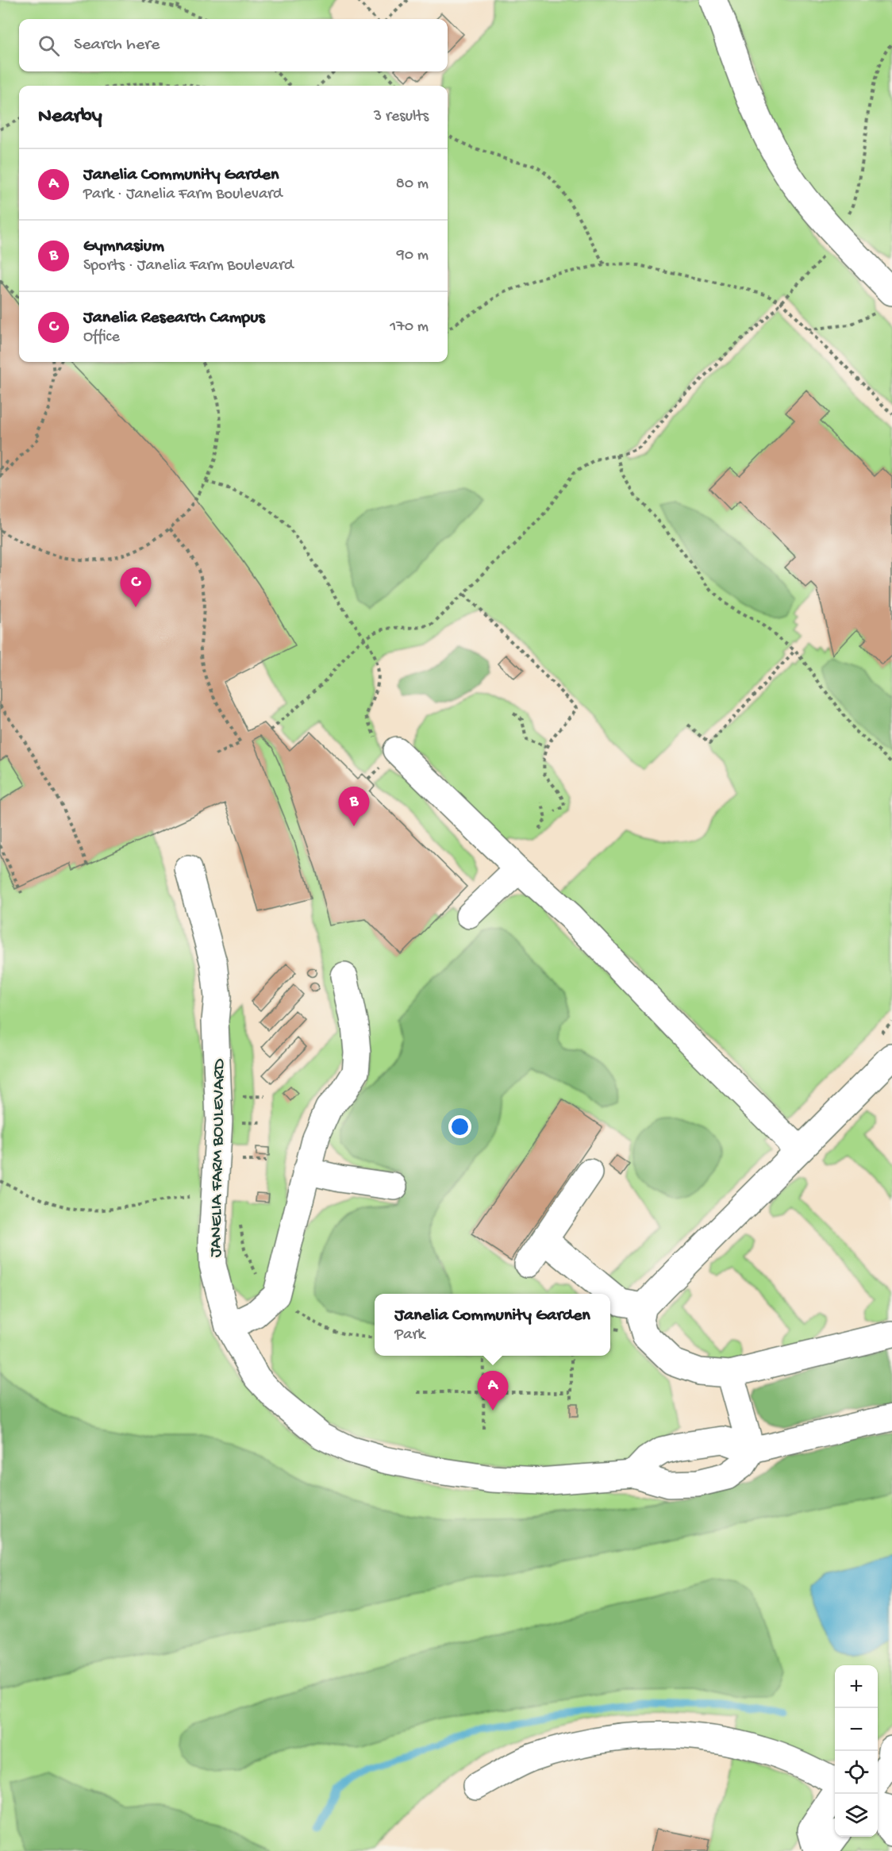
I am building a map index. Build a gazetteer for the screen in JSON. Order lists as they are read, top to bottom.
{
  "streets": {
    "street": ["JANELIA FARM BOULEVARD"]
  },
  "page": {
    "search": "Search here",
    "heading": ["Nearby", "3 results"],
    "list": [
      {
        "mark": "A",
        "name": "Janelia Community Garden",
        "note": "Park · Janelia Farm Boulevard",
        "value": "80 m"
      },
      {
        "mark": "B",
        "name": "Gymnasium",
        "note": "Sports · Janelia Farm Boulevard",
        "value": "90 m"
      },
      {
        "mark": "C",
        "name": "Janelia Research Campus",
        "note": "Office",
        "value": "170 m"
      }
    ],
    "pins": ["C", "B", "A"],
    "popup": ["Janelia Community Garden", "Park"],
    "map_buttons": ["+", "−"]
  }
}
